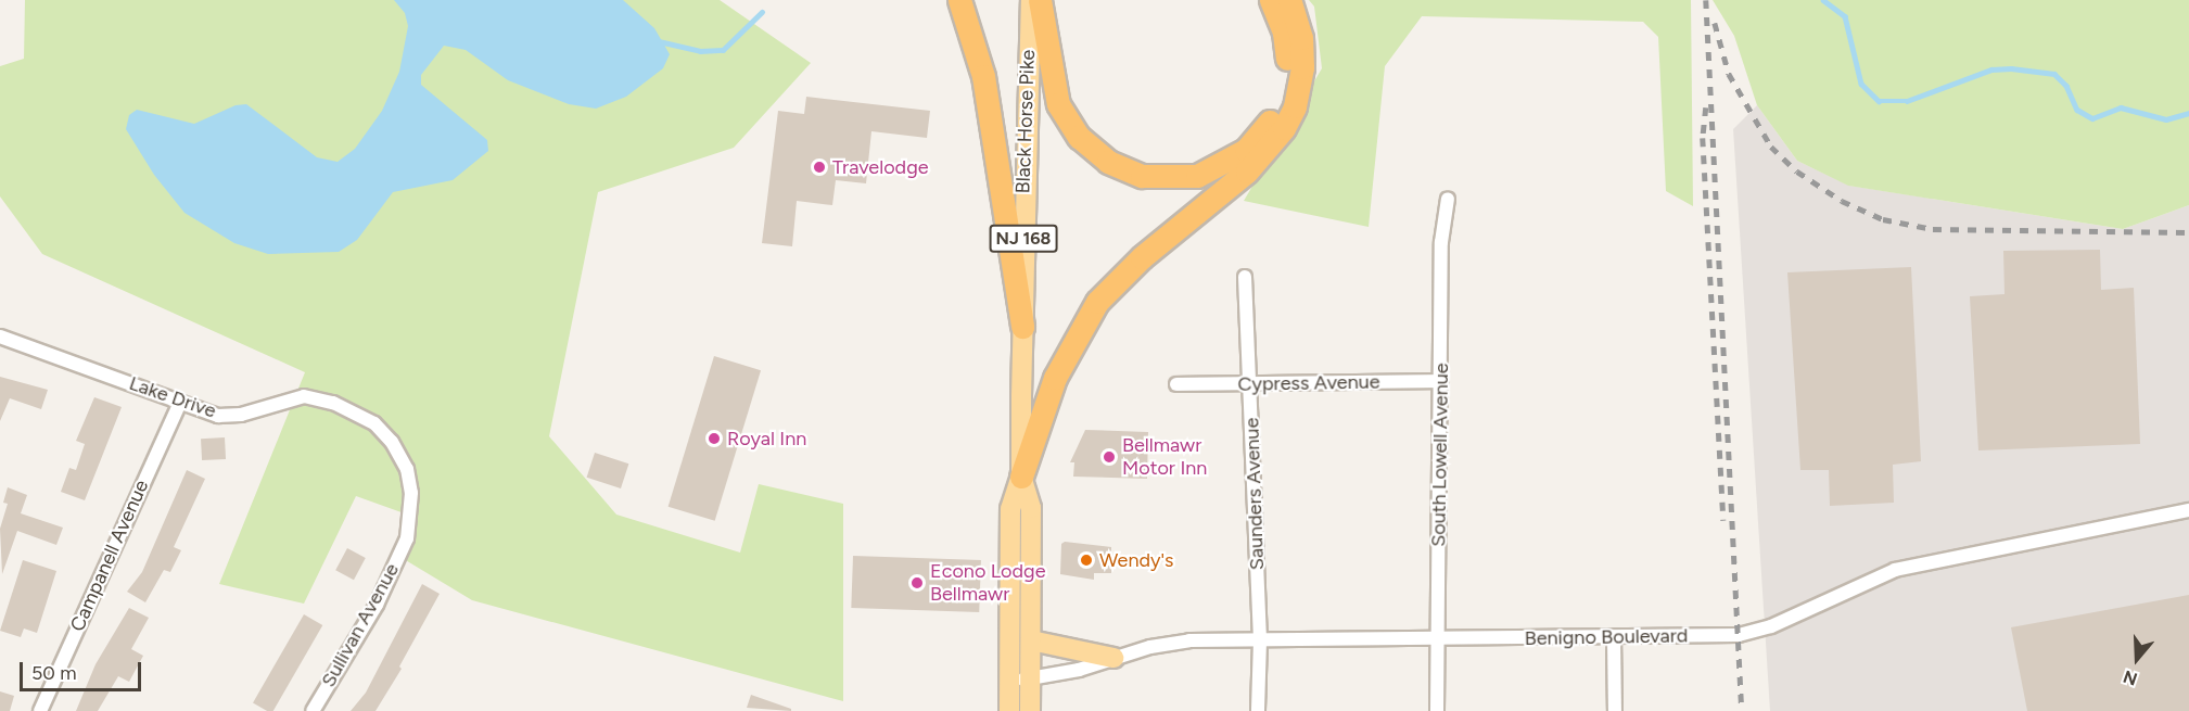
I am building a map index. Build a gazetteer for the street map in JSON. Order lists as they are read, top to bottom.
{
  "streets": {
    "main road": ["Black Horse Pike", "NJ 168"],
    "street": [
      "Cypress Avenue",
      "Lake Drive",
      "South Lowell Avenue",
      "Saunders Avenue",
      "Campanell Avenue",
      "Sullivan Avenue",
      "Benigno Boulevard"
    ]
  },
  "crossings": [
    ["Black Horse Pike", "Benigno Boulevard"],
    ["Cypress Avenue", "South Lowell Avenue"],
    ["Cypress Avenue", "Saunders Avenue"],
    ["Lake Drive", "Campanell Avenue"],
    ["Lake Drive", "Sullivan Avenue"],
    ["South Lowell Avenue", "Benigno Boulevard"],
    ["Saunders Avenue", "Benigno Boulevard"]
  ],
  "places": [
    "Travelodge",
    "Royal Inn",
    "Bellmawr Motor Inn",
    "Wendy's",
    "Econo Lodge Bellmawr"
  ],
  "scale_bar": "50 m",
  "north": "bottom"
}
